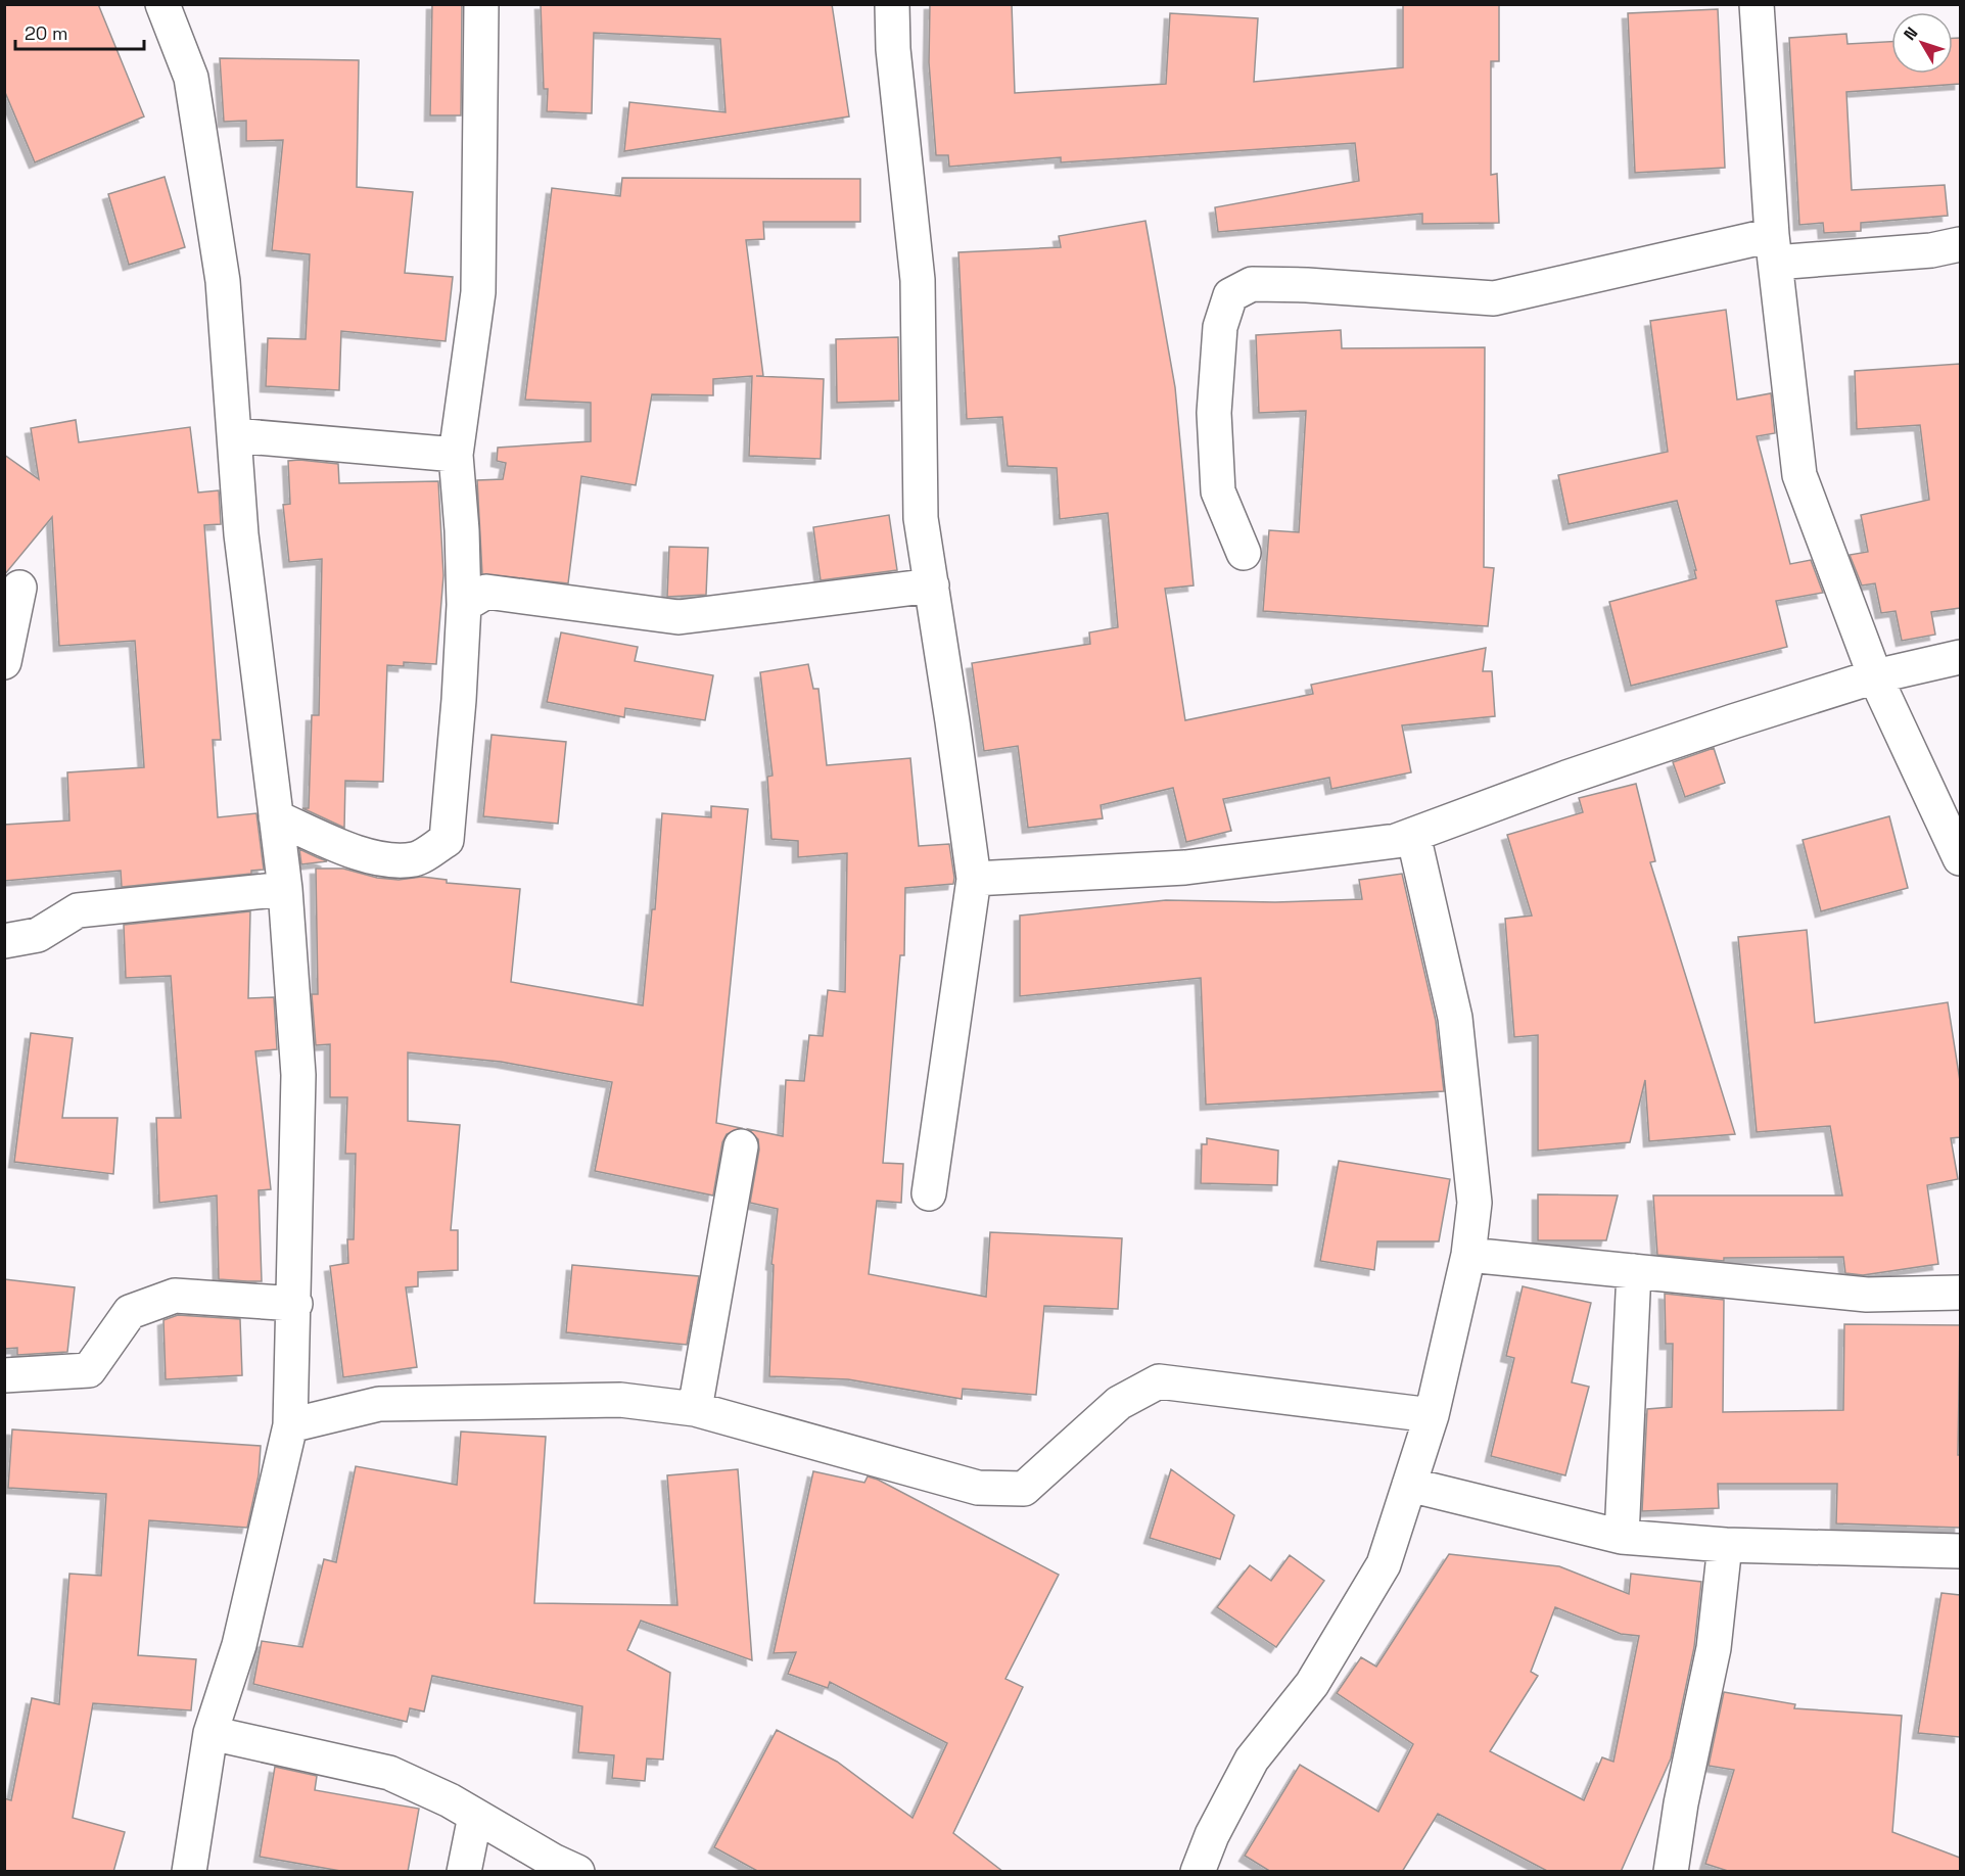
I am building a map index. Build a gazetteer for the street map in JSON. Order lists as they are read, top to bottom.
{
  "scale_bar": "20 m",
  "north": "top left"
}
